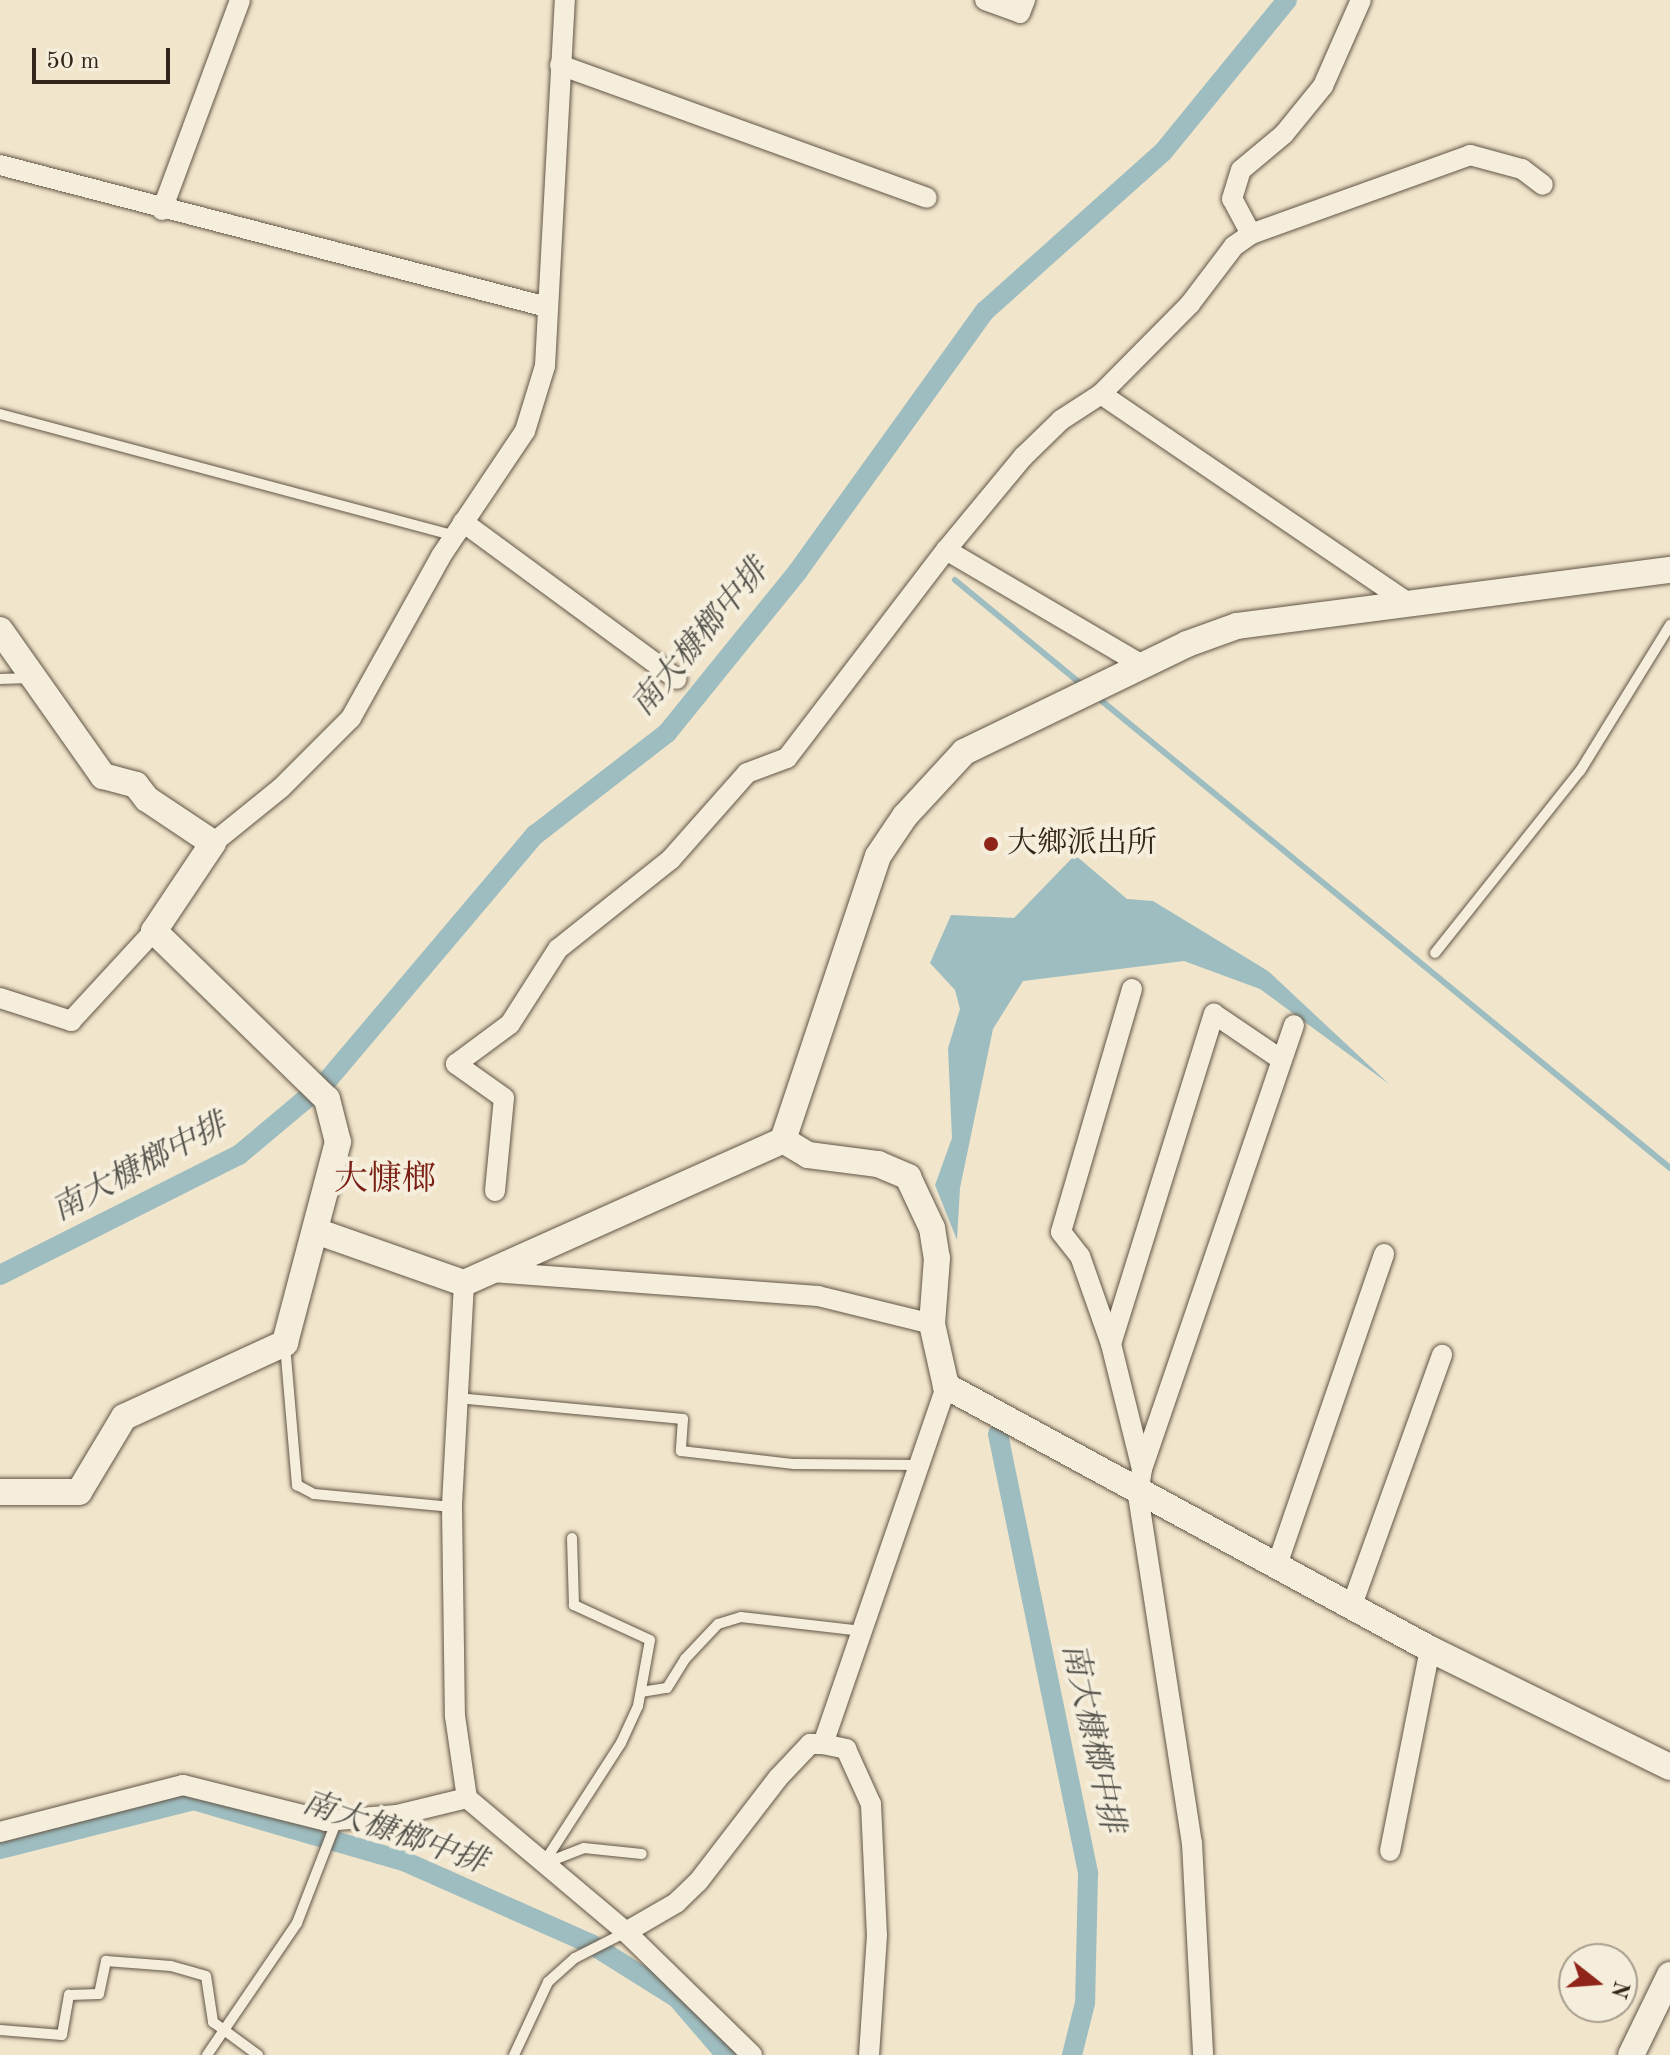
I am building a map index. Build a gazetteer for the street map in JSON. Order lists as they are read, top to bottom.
{
  "districts": ["大慷榔"],
  "water": ["南大槺榔中排"],
  "places": ["大鄉派出所"],
  "scale_bar": "50 m",
  "north": "right"
}
